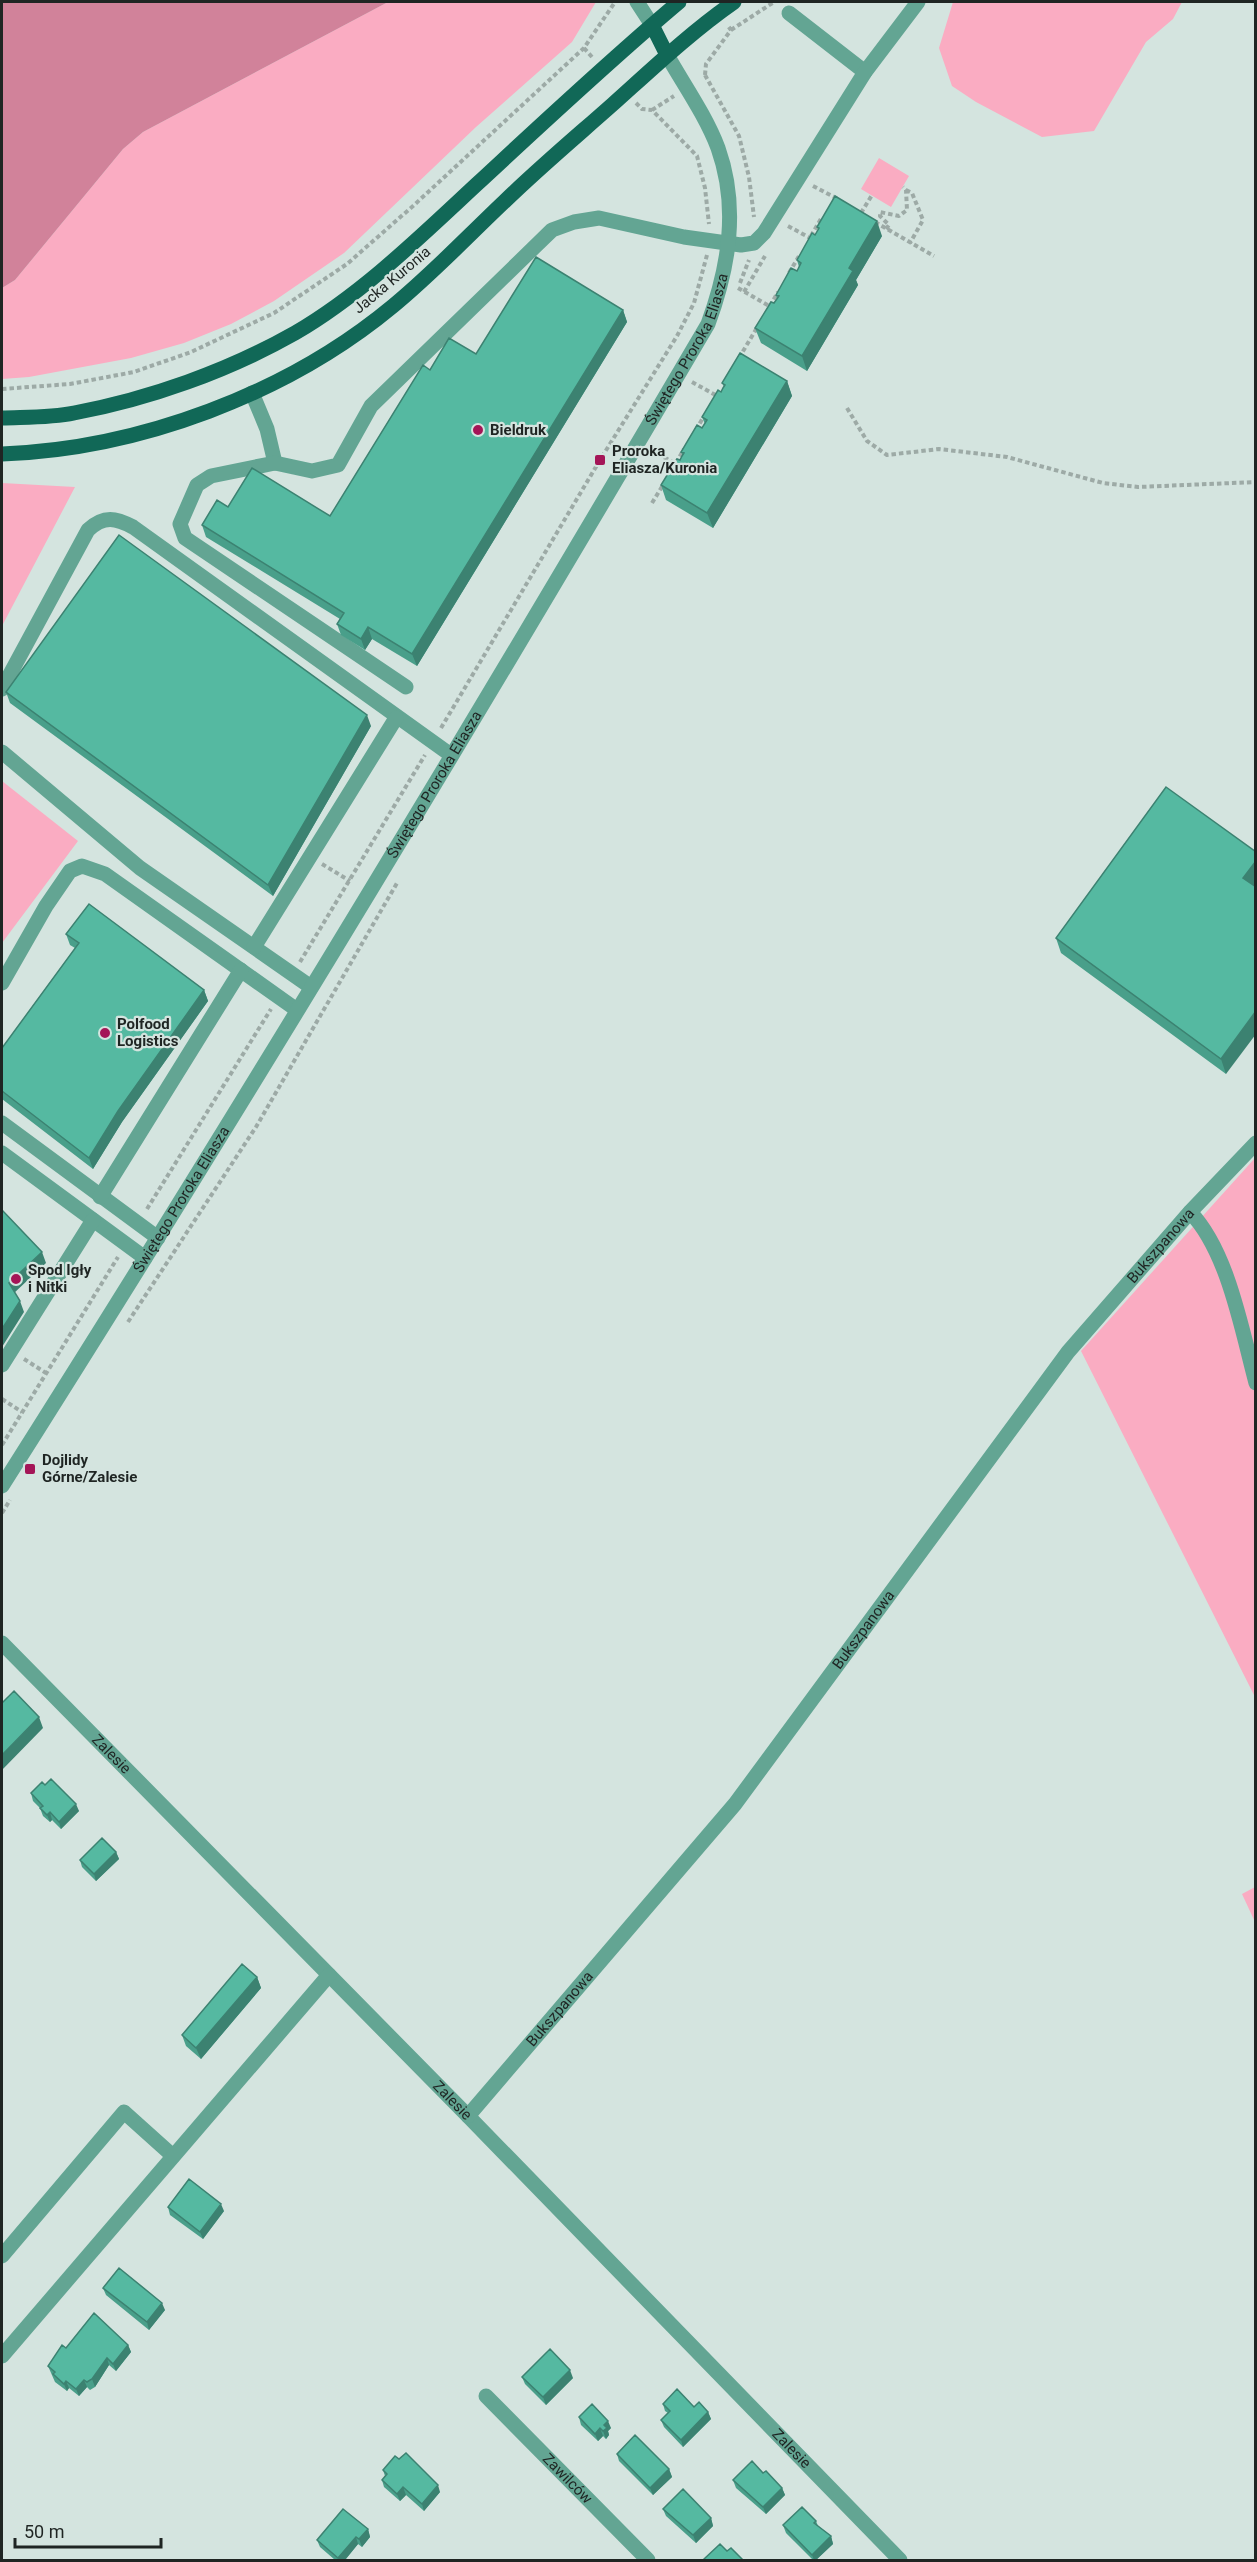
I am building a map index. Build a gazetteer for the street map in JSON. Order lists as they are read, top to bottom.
{
  "streets": {
    "main road": ["Jacka Kuronia"],
    "street": [
      "Świętego Proroka Eliasza",
      "Bukszpanowa",
      "Zalesie",
      "Zawilców"
    ]
  },
  "crossings": [
    ["Jacka Kuronia", "Świętego Proroka Eliasza"],
    ["Bukszpanowa", "Zalesie"]
  ],
  "places": {
    "other": ["Bieldruk", "Polfood Logistics", "Spod Igły i Nitki"],
    "transit": ["Proroka Eliasza/Kuronia", "Dojlidy Górne/Zalesie"]
  },
  "scale_bar": "50 m"
}
